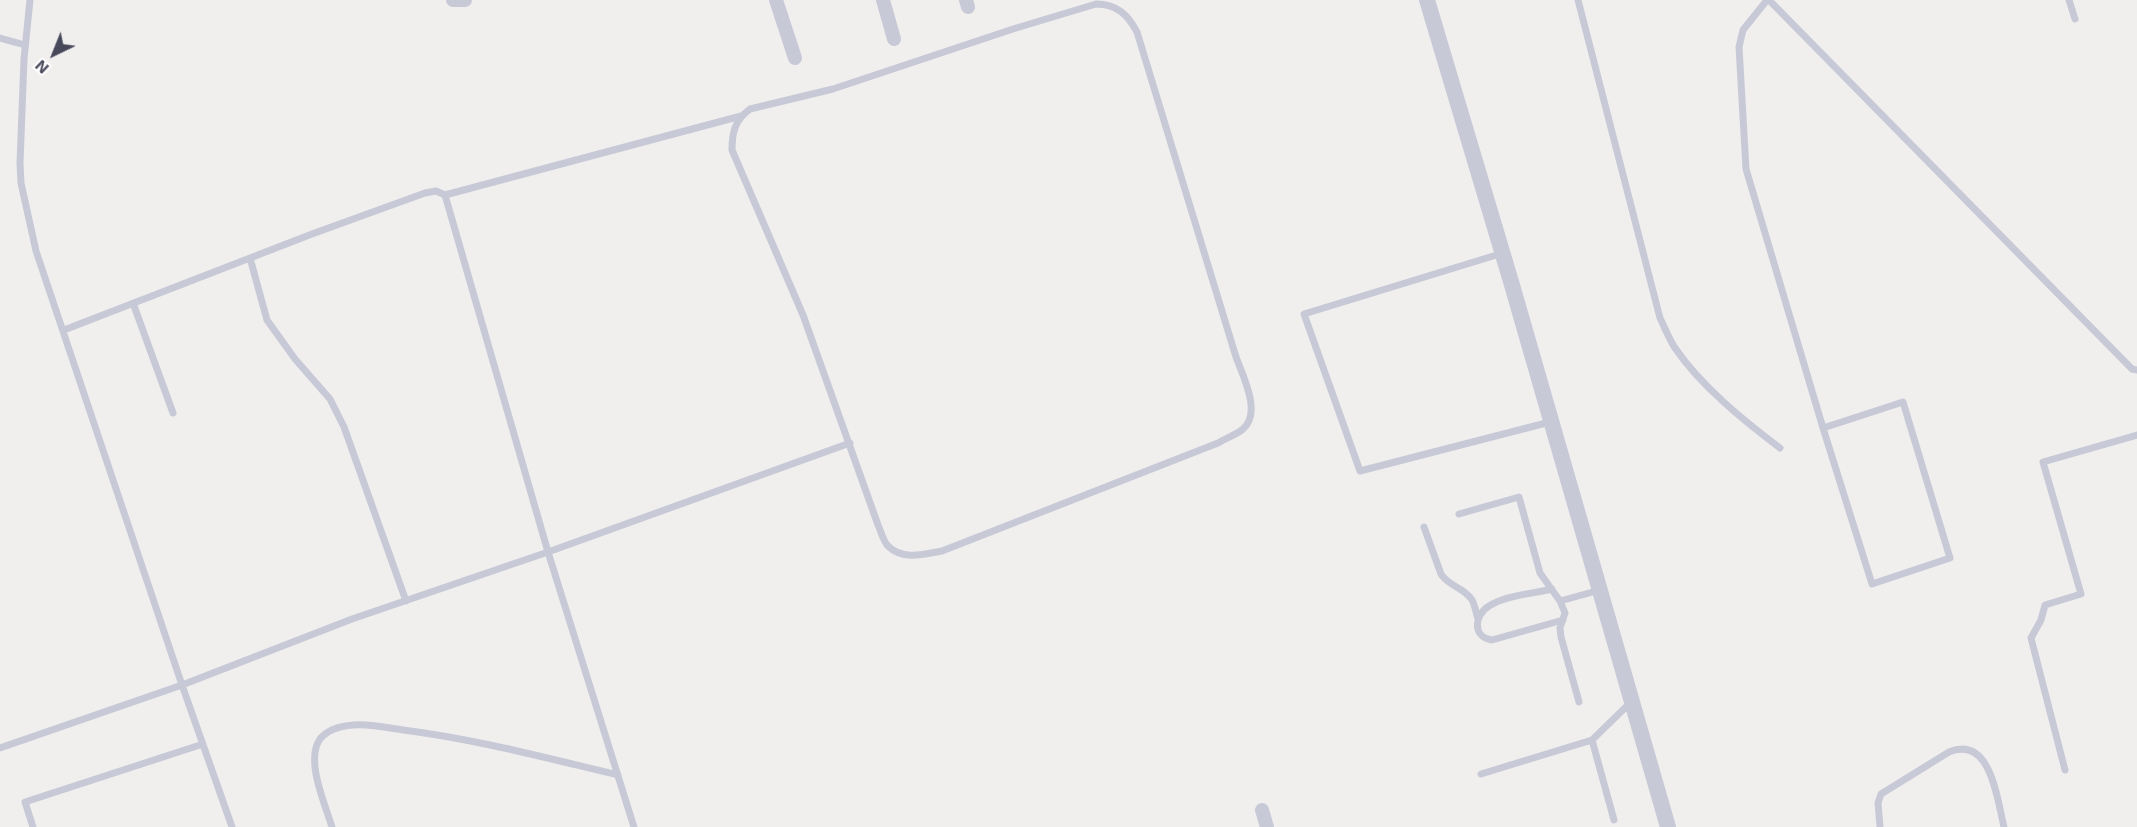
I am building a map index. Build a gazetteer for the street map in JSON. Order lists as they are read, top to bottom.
{
  "north": "bottom left"
}
